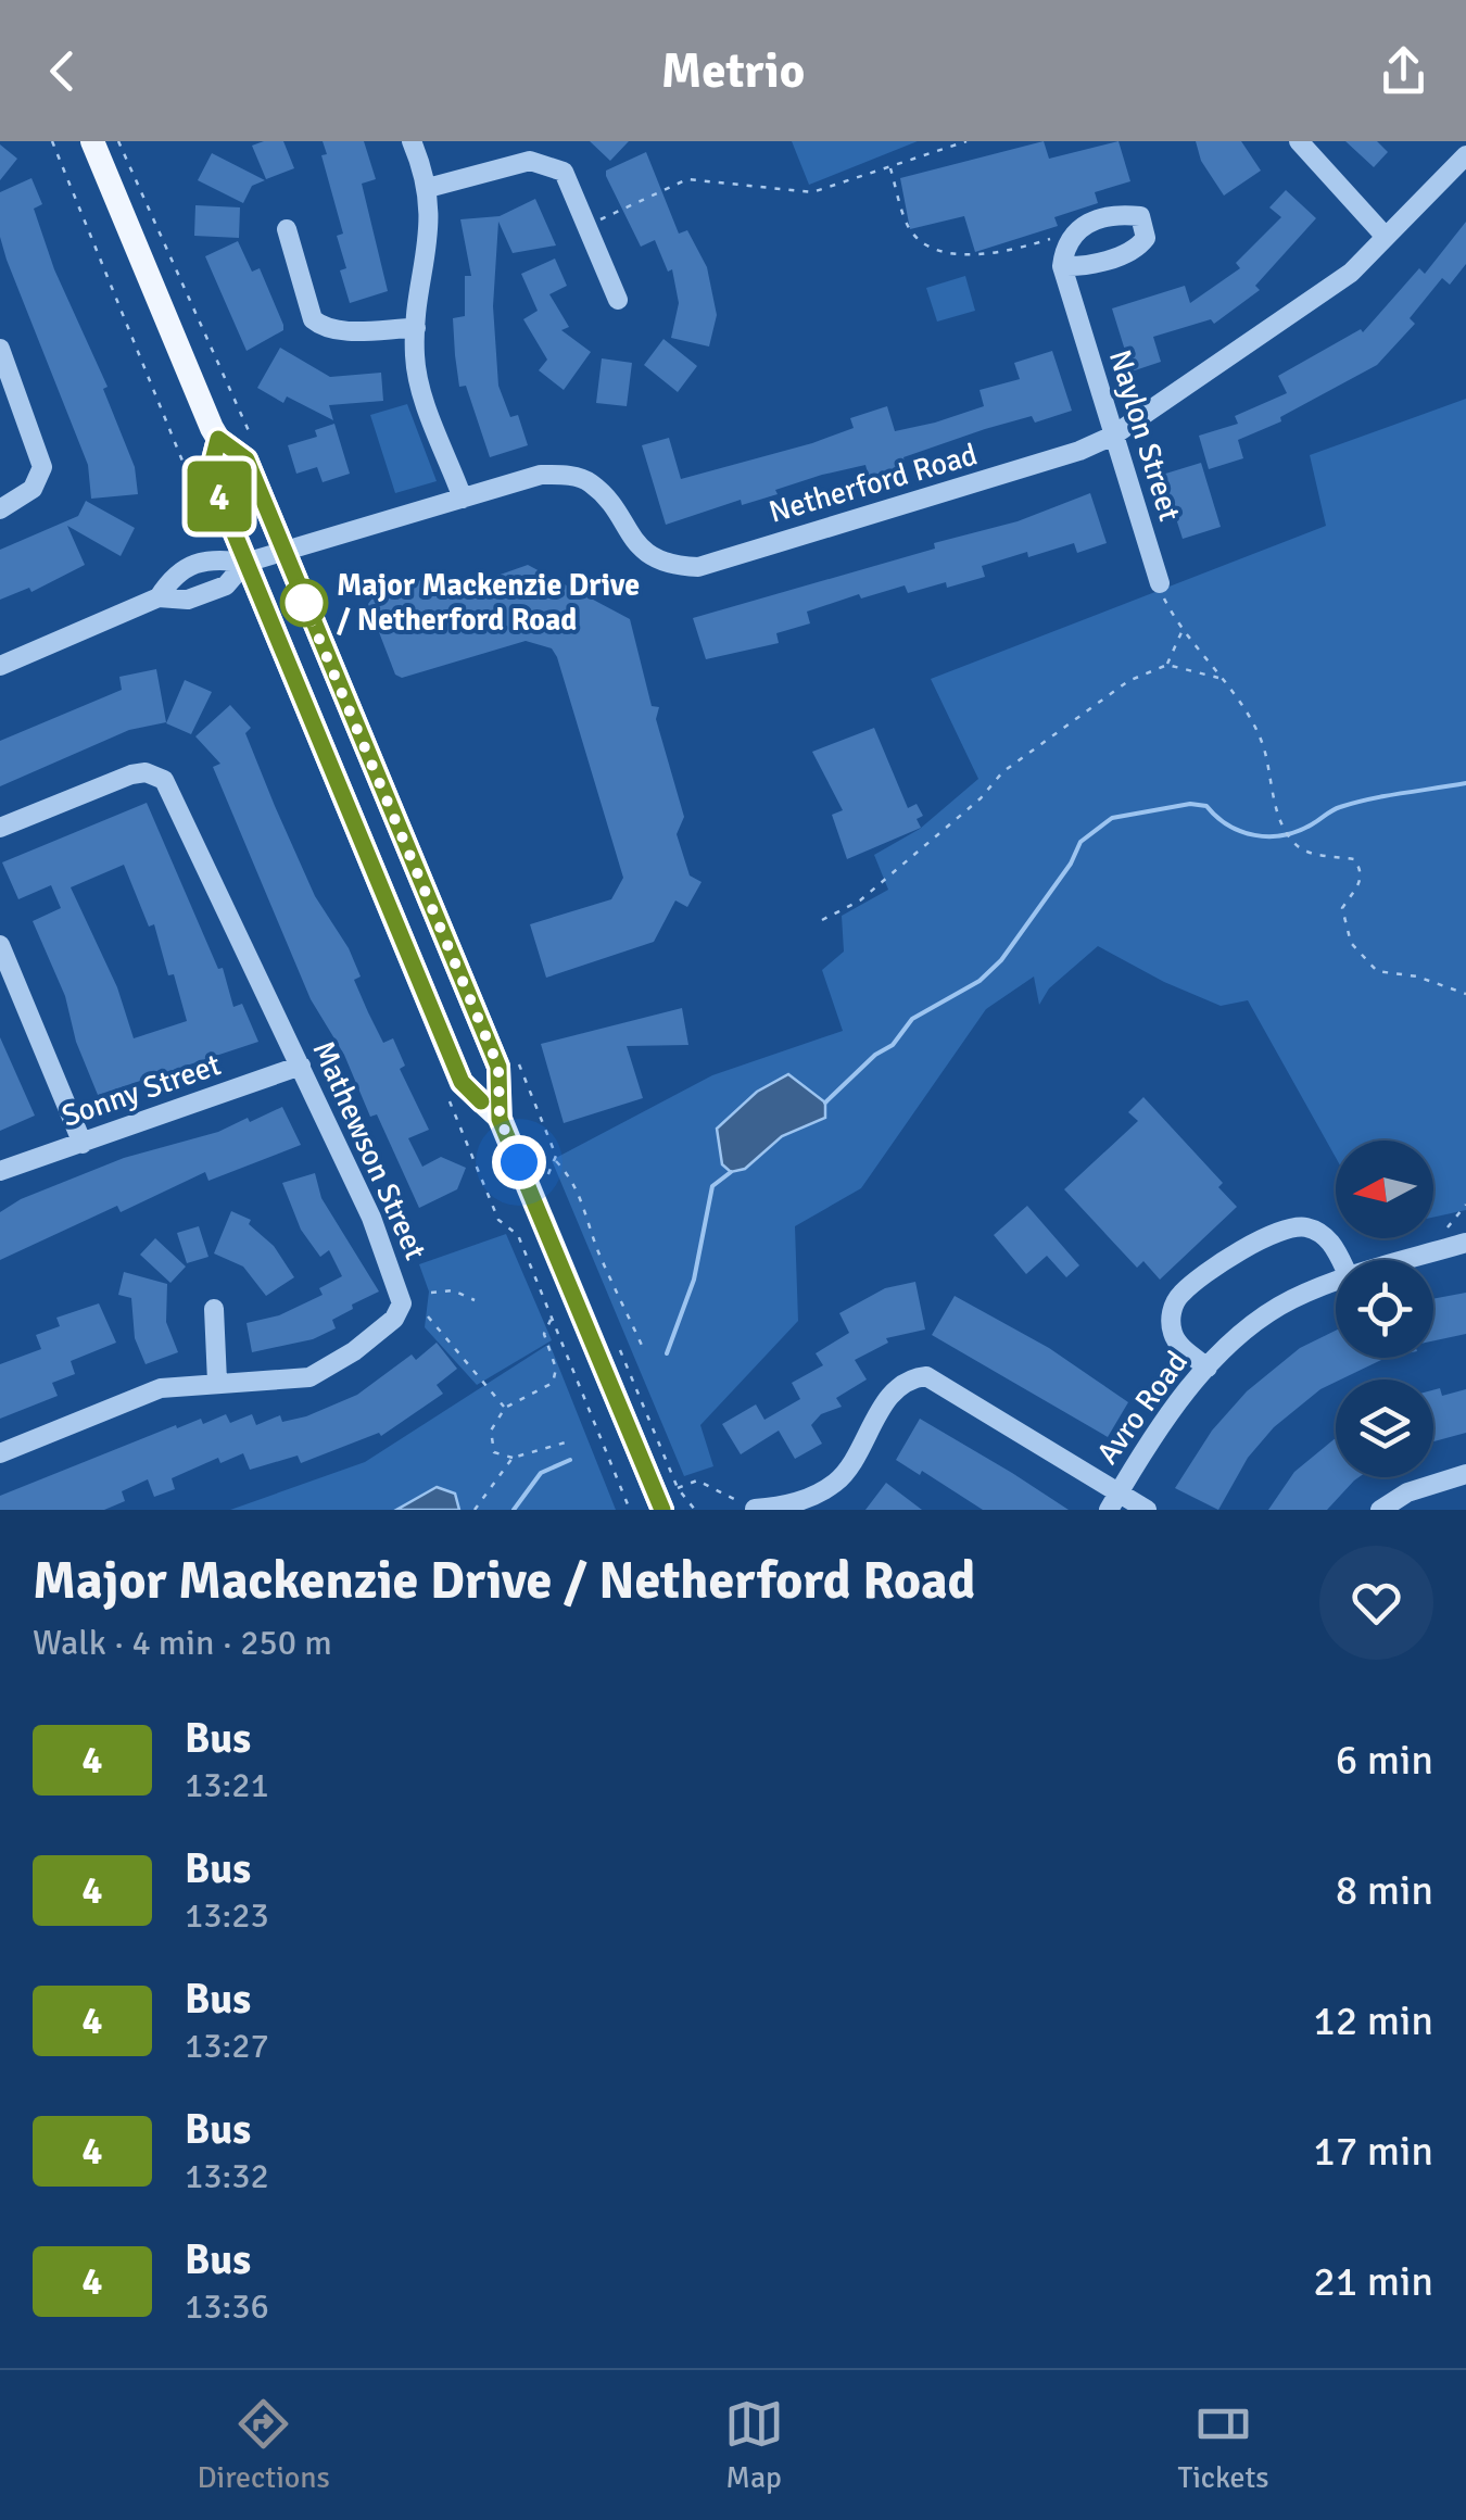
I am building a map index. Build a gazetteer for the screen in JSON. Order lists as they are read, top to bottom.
{
  "streets": {
    "street": [
      "Naylon Street",
      "Netherford Road",
      "Sonny Street",
      "Mathewson Street",
      "Avro Road"
    ]
  },
  "crossings": [
    ["Naylon Street", "Netherford Road"],
    ["Sonny Street", "Mathewson Street"]
  ],
  "places": ["Major Mackenzie Drive / Netherford Road"],
  "lines": ["bus line 4"],
  "north": "left",
  "page": {
    "header": "Metrio",
    "on_map": "4",
    "heading": ["Major Mackenzie Drive / Netherford Road", "Walk · 4 min · 250 m"],
    "list": [
      {
        "mark": "4",
        "name": "Bus",
        "note": "13:21",
        "value": "6 min"
      },
      {
        "mark": "4",
        "name": "Bus",
        "note": "13:23",
        "value": "8 min"
      },
      {
        "mark": "4",
        "name": "Bus",
        "note": "13:27",
        "value": "12 min"
      },
      {
        "mark": "4",
        "name": "Bus",
        "note": "13:32",
        "value": "17 min"
      },
      {
        "mark": "4",
        "name": "Bus",
        "note": "13:36",
        "value": "21 min"
      }
    ],
    "tabs": ["Directions", "Map", "Tickets"]
  }
}
